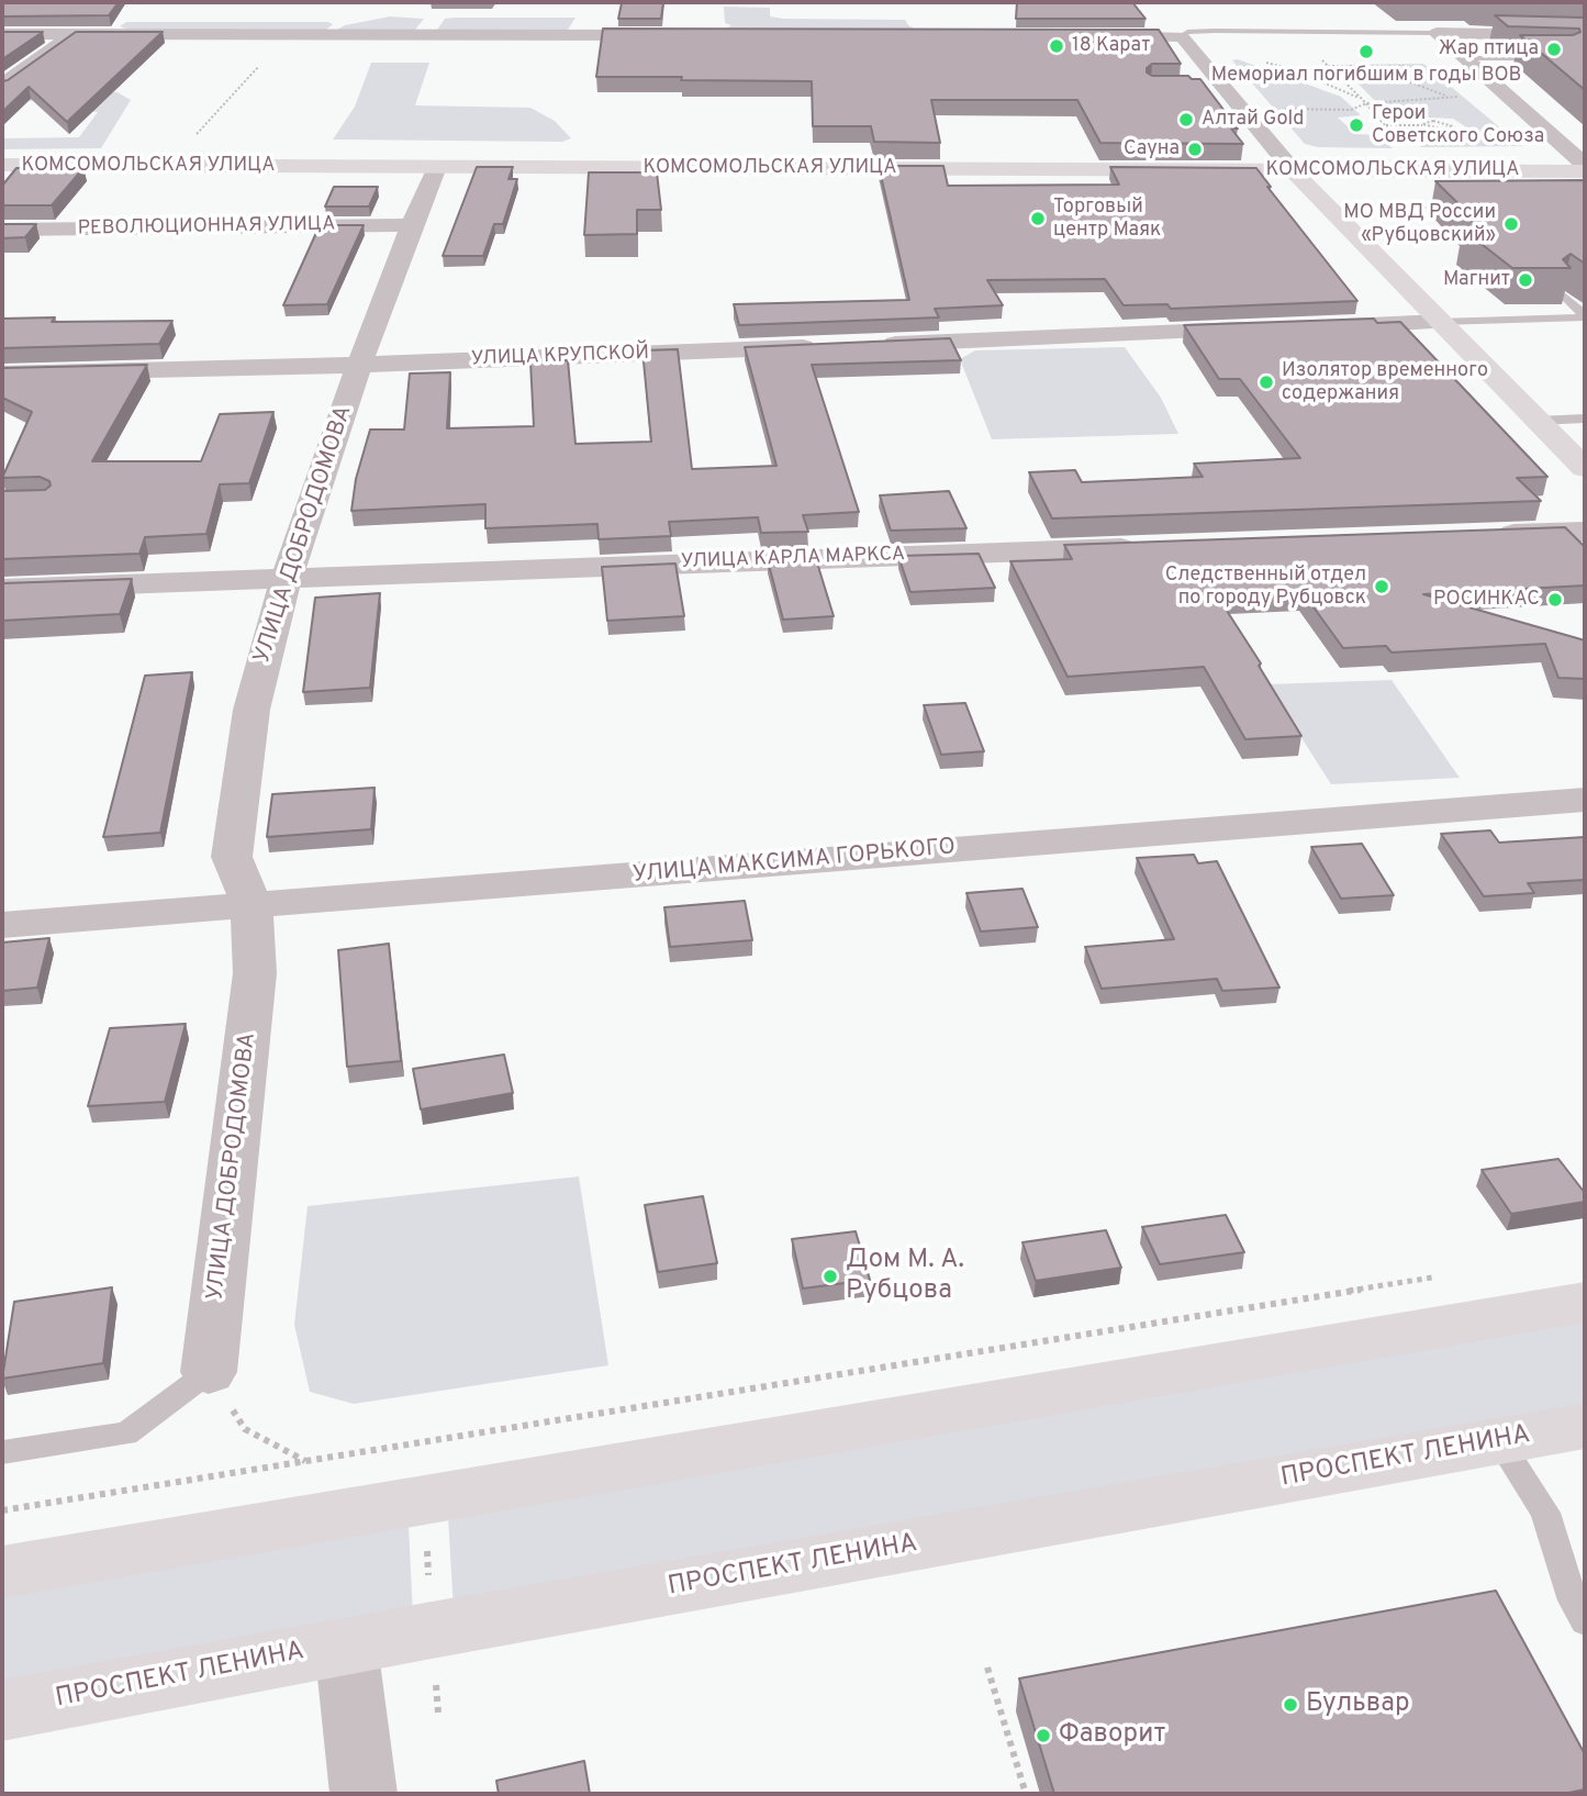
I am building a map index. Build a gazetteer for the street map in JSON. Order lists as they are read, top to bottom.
{
  "streets": {
    "main road": ["КОМСОМОЛЬСКАЯ УЛИЦА", "ПРОСПЕКТ ЛЕНИНА"],
    "street": [
      "РЕВОЛЮЦИОННАЯ УЛИЦА",
      "УЛИЦА КРУПСКОЙ",
      "УЛИЦА ДОБРОДОМОВА",
      "УЛИЦА КАРЛА МАРКСА",
      "УЛИЦА МАКСИМА ГОРЬКОГО"
    ]
  },
  "crossings": [
    ["КОМСОМОЛЬСКАЯ УЛИЦА", "УЛИЦА ДОБРОДОМОВА"],
    ["РЕВОЛЮЦИОННАЯ УЛИЦА", "УЛИЦА ДОБРОДОМОВА"],
    ["УЛИЦА КРУПСКОЙ", "УЛИЦА ДОБРОДОМОВА"],
    ["УЛИЦА ДОБРОДОМОВА", "УЛИЦА КАРЛА МАРКСА"],
    ["УЛИЦА ДОБРОДОМОВА", "УЛИЦА МАКСИМА ГОРЬКОГО"]
  ],
  "places": [
    "18 Карат",
    "Жар птица",
    "Мемориал погибшим в годы ВОВ",
    "Алтай Gold",
    "Герои Советского Союза",
    "Сауна",
    "Торговый центр Маяк",
    "МО МВД России «Рубцовский»",
    "Магнит",
    "Изолятор временного содержания",
    "Следственный отдел по городу Рубцовск",
    "РОСИНКАС",
    "Дом М. А. Рубцова",
    "Бульвар",
    "Фаворит"
  ]
}
